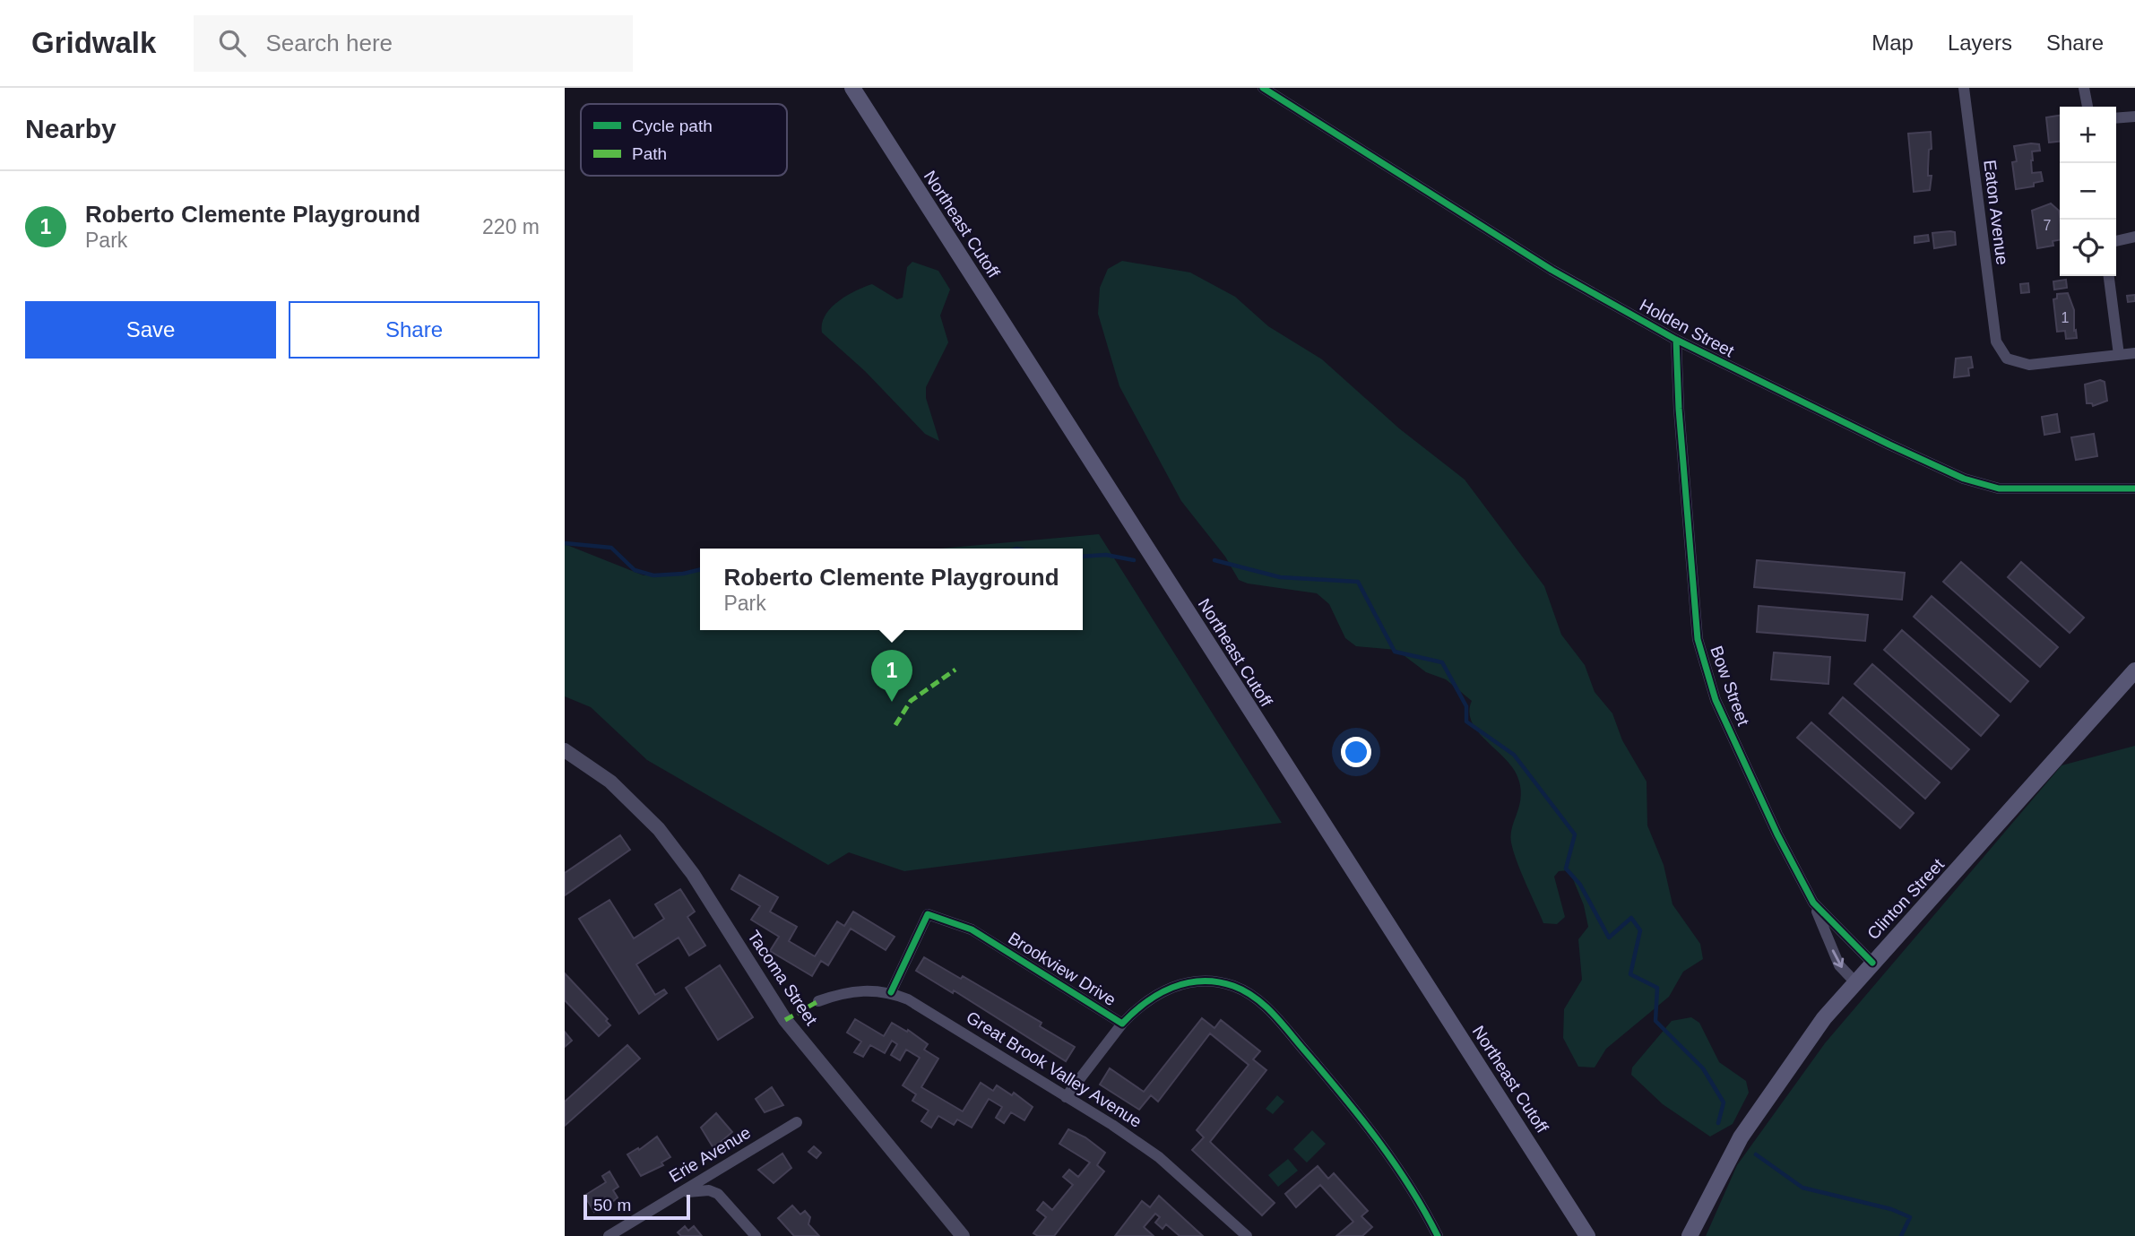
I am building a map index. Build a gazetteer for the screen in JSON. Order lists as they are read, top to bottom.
{
  "streets": {
    "main road": ["Northeast Cutoff", "Clinton Street"],
    "street": [
      "Eaton Avenue",
      "Holden Street",
      "Bow Street",
      "Brookview Drive",
      "Tacoma Street",
      "Great Brook Valley Avenue",
      "Erie Avenue"
    ]
  },
  "crossings": [
    ["Holden Street", "Bow Street"],
    ["Bow Street", "Clinton Street"],
    ["Brookview Drive", "Great Brook Valley Avenue"]
  ],
  "house_numbers": ["7", "1"],
  "legend": ["Cycle path", "Path"],
  "scale_bar": "50 m",
  "page": {
    "header": "Gridwalk",
    "search": "Search here",
    "nav": ["Map", "Layers", "Share"],
    "heading": "Nearby",
    "map_buttons": ["+", "−"],
    "list": [
      {
        "mark": "1",
        "name": "Roberto Clemente Playground",
        "note": "Park",
        "value": "220 m"
      }
    ],
    "buttons": ["Save", "Share"],
    "popup": ["Roberto Clemente Playground", "Park"],
    "pins": "1",
    "scale": "50 m"
  }
}
